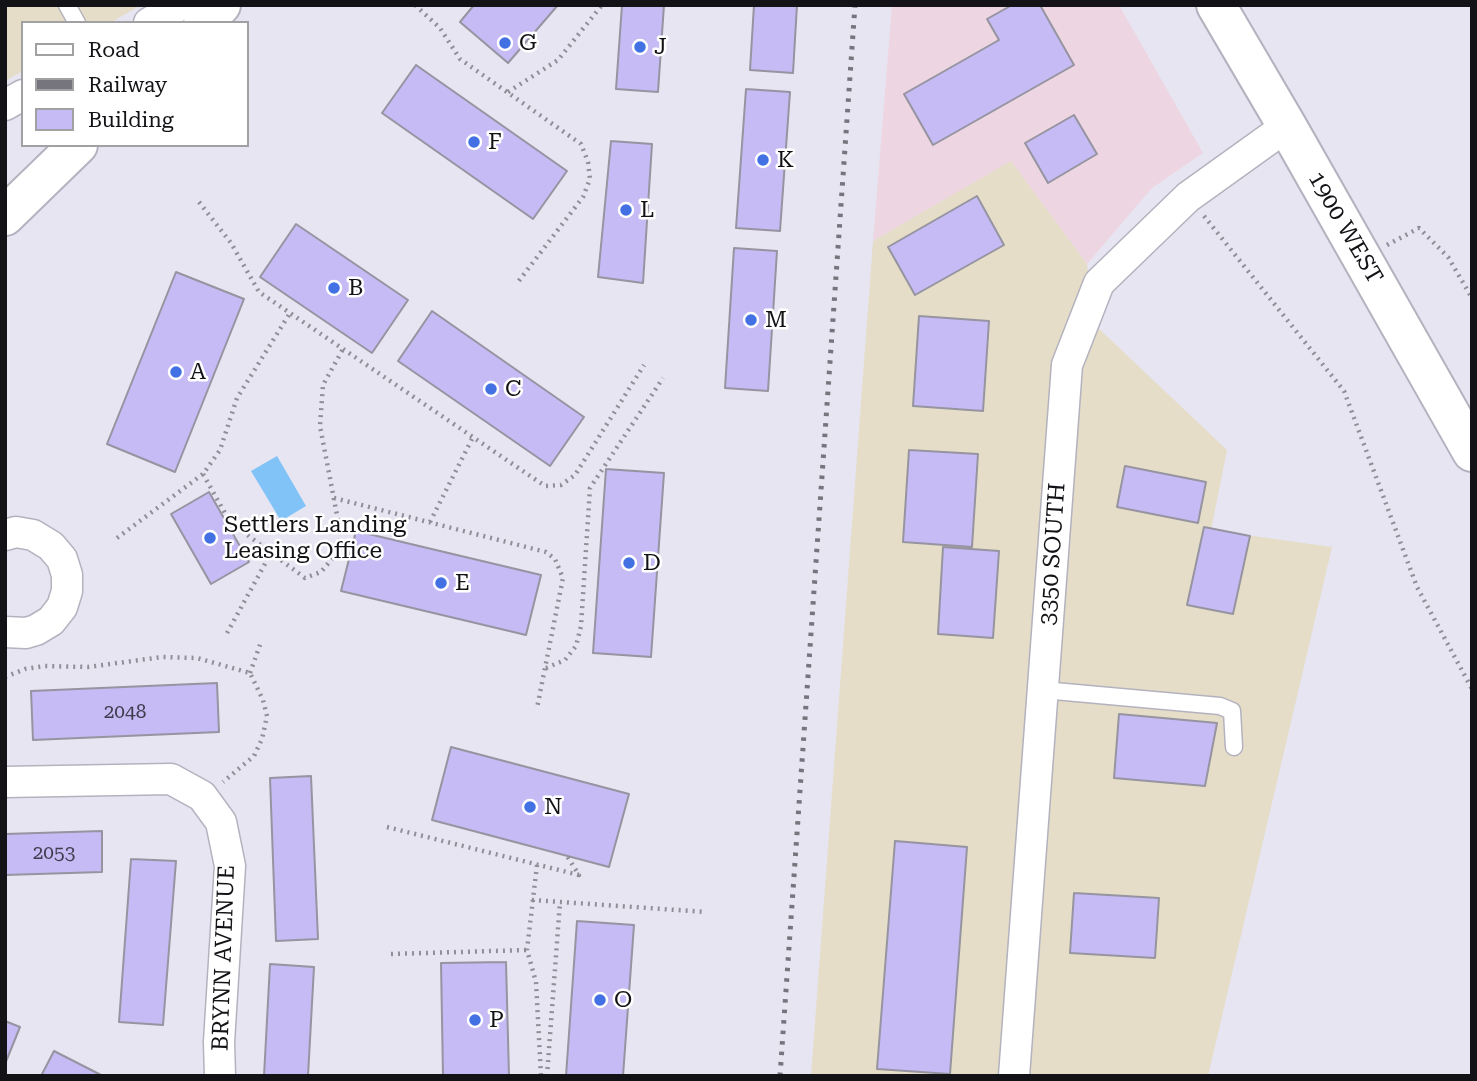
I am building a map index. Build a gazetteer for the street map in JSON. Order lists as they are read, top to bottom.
{
  "streets": {
    "main road": ["1900 WEST"],
    "street": ["3350 SOUTH", "BRYNN AVENUE"]
  },
  "crossings": [
    ["1900 WEST", "3350 SOUTH"]
  ],
  "places": [
    "G",
    "J",
    "F",
    "K",
    "L",
    "B",
    "M",
    "A",
    "C",
    "Settlers Landing Leasing Office",
    "D",
    "E",
    "N",
    "O",
    "P"
  ],
  "house_numbers": ["2048", "2053"],
  "legend": ["Road", "Railway", "Building"]
}
